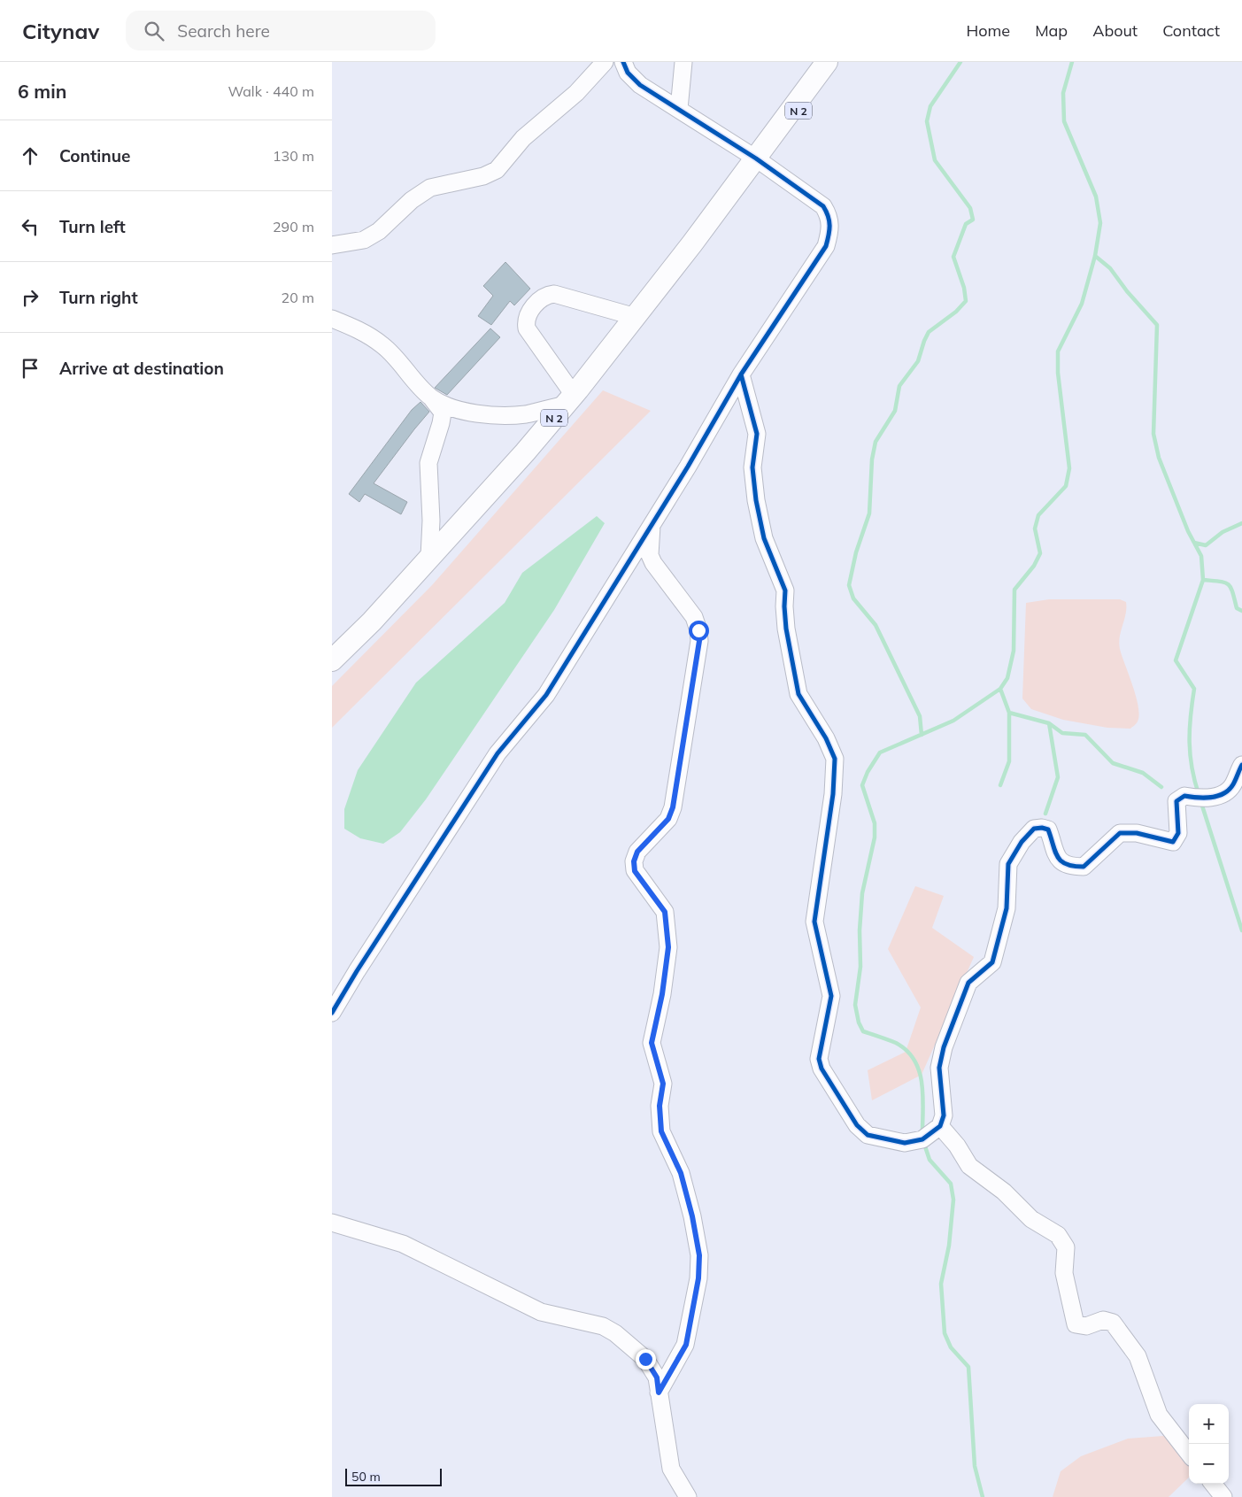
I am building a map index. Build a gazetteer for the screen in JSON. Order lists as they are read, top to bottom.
{
  "streets": {
    "main road": ["N 2"]
  },
  "scale_bar": "50 m",
  "page": {
    "header": "Citynav",
    "search": "Search here",
    "nav": [
      "Home",
      "Map",
      "About",
      "Contact"
    ],
    "heading": ["6 min", "Walk · 440 m"],
    "list": [
      ["Continue", "130 m"],
      ["Turn left", "290 m"],
      ["Turn right", "20 m"],
      "Arrive at destination"
    ],
    "map_buttons": ["+", "−"],
    "scale": "50 m"
  }
}
